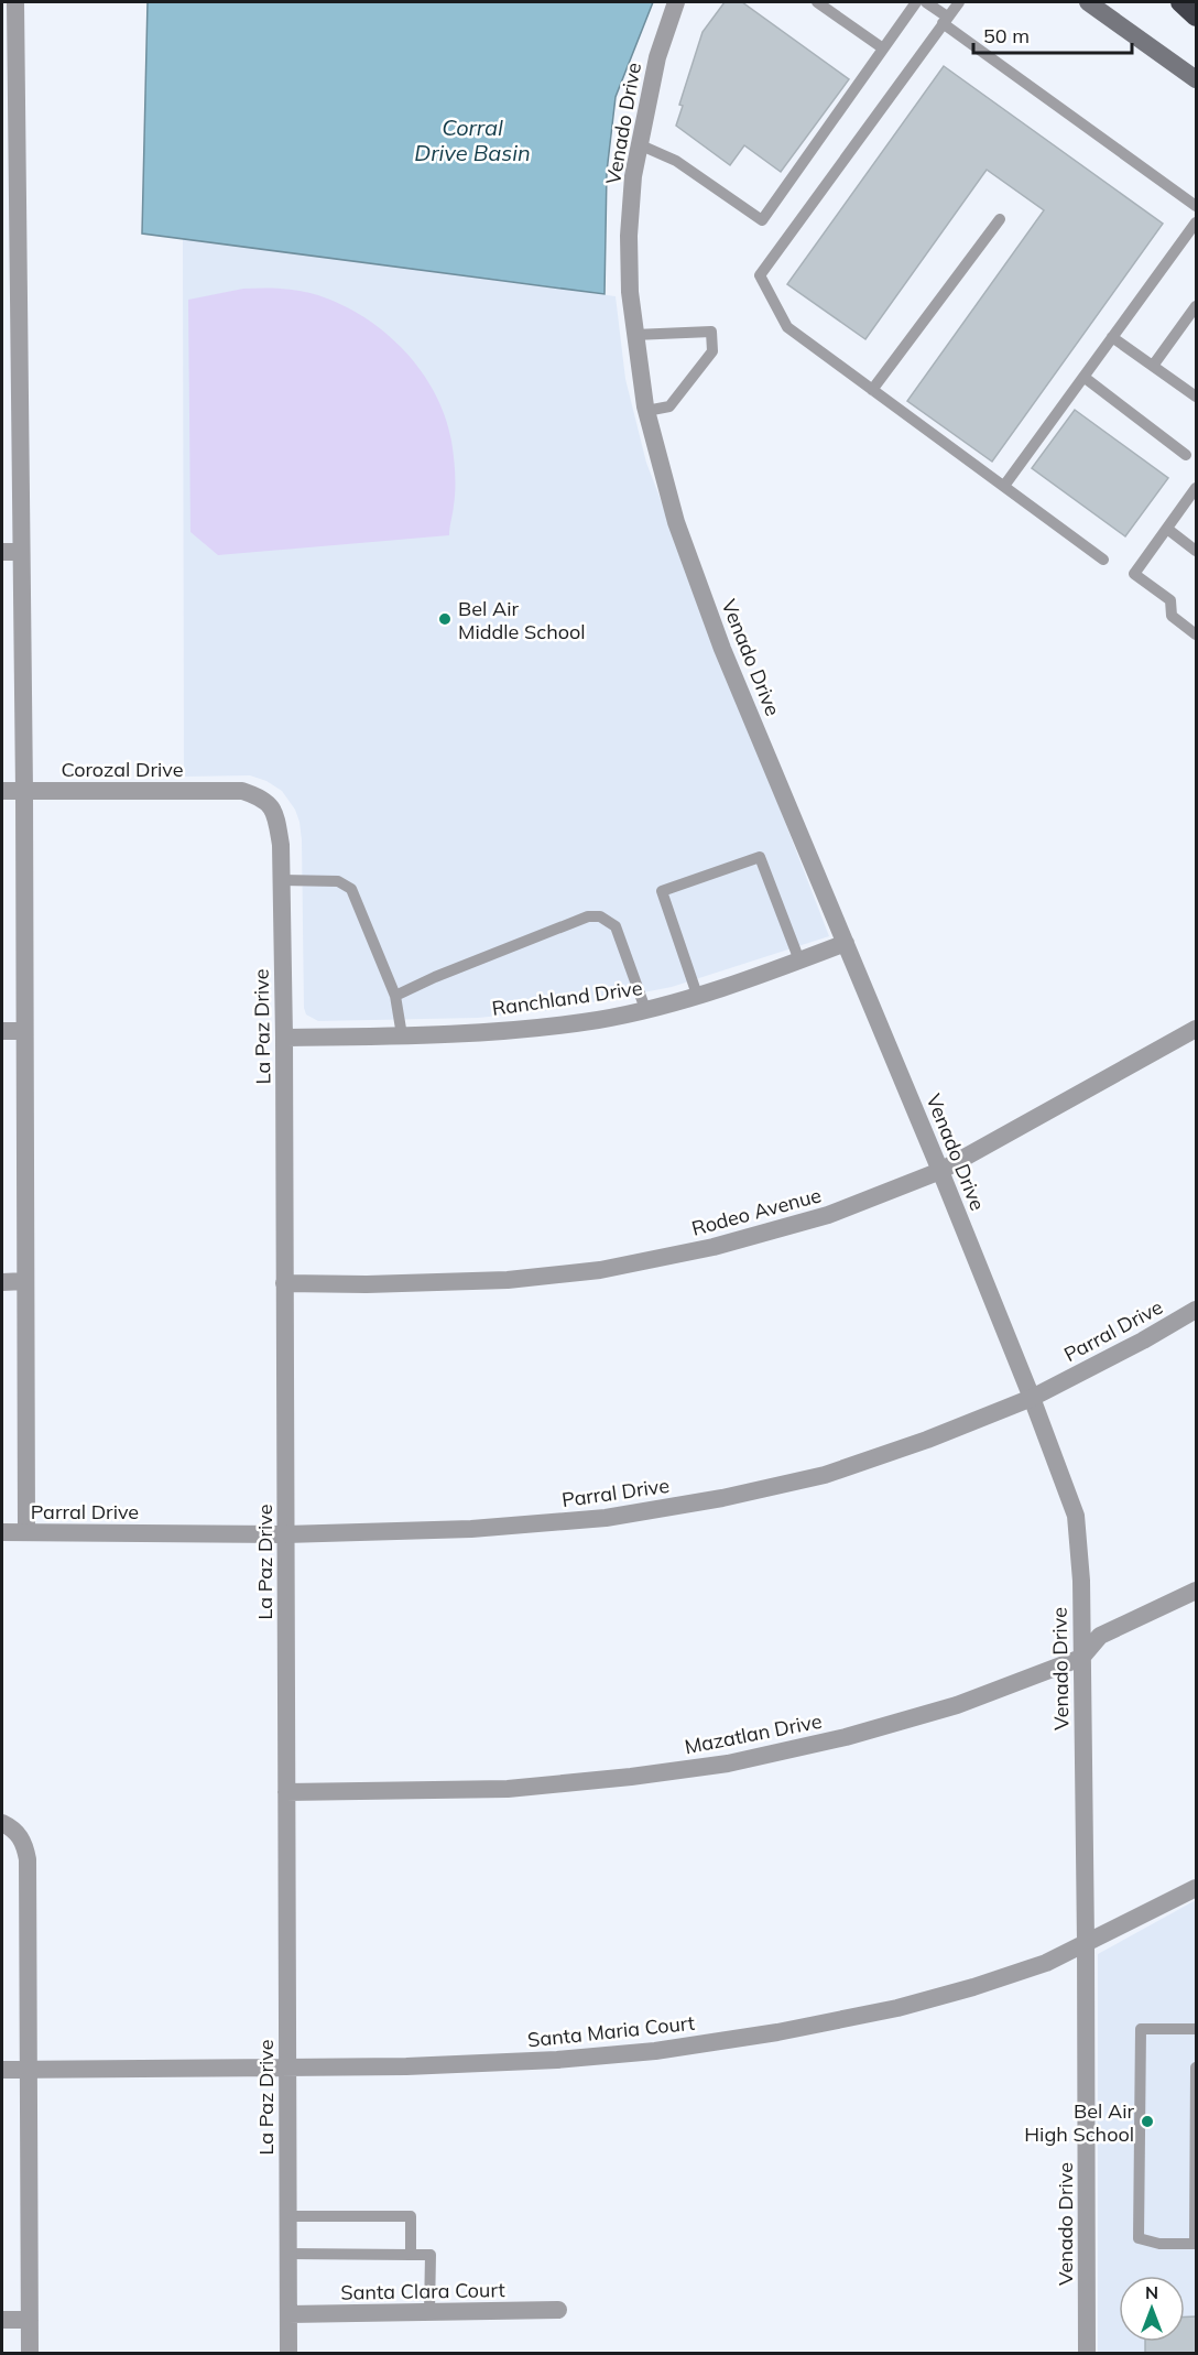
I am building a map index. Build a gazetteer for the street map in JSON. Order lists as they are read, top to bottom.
{
  "streets": {
    "street": [
      "Venado Drive",
      "Corozal Drive",
      "Ranchland Drive",
      "La Paz Drive",
      "Rodeo Avenue",
      "Parral Drive",
      "Mazatlan Drive",
      "Santa Maria Court",
      "Santa Clara Court"
    ]
  },
  "crossings": [
    ["Venado Drive", "Ranchland Drive"],
    ["Venado Drive", "Rodeo Avenue"],
    ["Venado Drive", "Parral Drive"],
    ["Venado Drive", "Mazatlan Drive"],
    ["Venado Drive", "Santa Maria Court"],
    ["Corozal Drive", "La Paz Drive"],
    ["Ranchland Drive", "La Paz Drive"],
    ["La Paz Drive", "Rodeo Avenue"],
    ["La Paz Drive", "Parral Drive"],
    ["La Paz Drive", "Mazatlan Drive"],
    ["La Paz Drive", "Santa Maria Court"],
    ["La Paz Drive", "Santa Clara Court"]
  ],
  "water": ["Corral Drive Basin"],
  "places": ["Bel Air Middle School", "Bel Air High School"],
  "scale_bar": "50 m",
  "north": "top"
}
